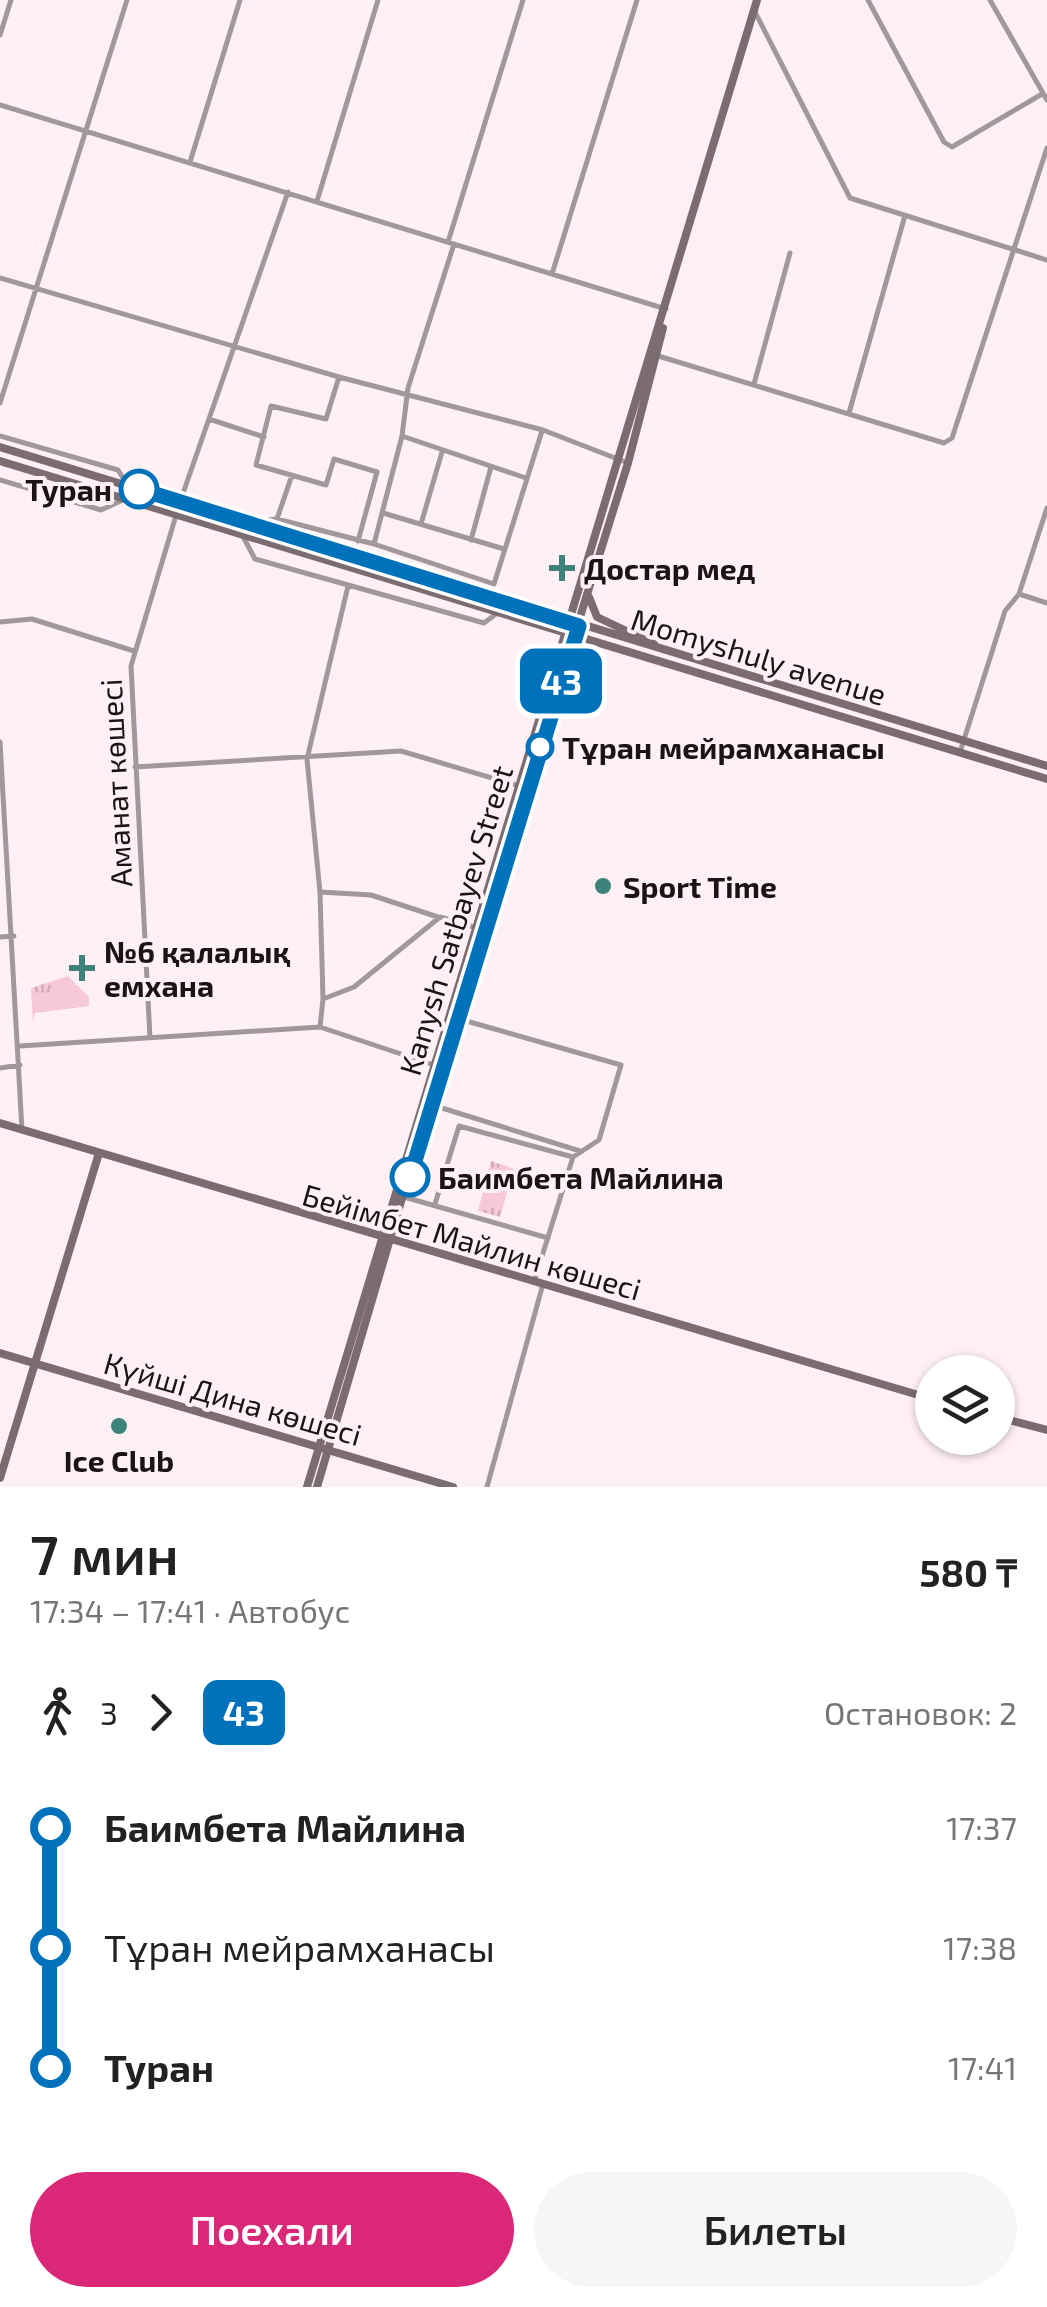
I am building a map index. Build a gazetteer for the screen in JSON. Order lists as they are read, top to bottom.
{
  "streets": {
    "main road": [
      "Momyshuly avenue",
      "Kanysh Satbayev Street",
      "Бейімбет Майлин көшесі",
      "Күйші Дина көшесі"
    ],
    "street": ["Аманат көшесі"]
  },
  "crossings": [
    ["Momyshuly avenue", "Аманат көшесі"],
    ["Momyshuly avenue", "Kanysh Satbayev Street"],
    ["Kanysh Satbayev Street", "Бейімбет Майлин көшесі"],
    ["Kanysh Satbayev Street", "Күйші Дина көшесі"]
  ],
  "places": {
    "other": [
      "Туран",
      "Тұран мейрамханасы",
      "Sport Time",
      "Баимбета Майлина",
      "Ice Club"
    ],
    "health": ["Достар мед", "№6 қалалық емхана"]
  },
  "lines": ["bus line 43"],
  "page": {
    "on_map": "43",
    "heading": ["7 мин", "17:34 – 17:41 · Автобус", "580 ₸"],
    "legs": ["3", "43", "Остановок: 2"],
    "list": [
      {
        "name": "Баимбета Майлина",
        "value": "17:37"
      },
      {
        "name": "Тұран мейрамханасы",
        "value": "17:38"
      },
      {
        "name": "Туран",
        "value": "17:41"
      }
    ],
    "buttons": ["Поехали", "Билеты"]
  }
}
